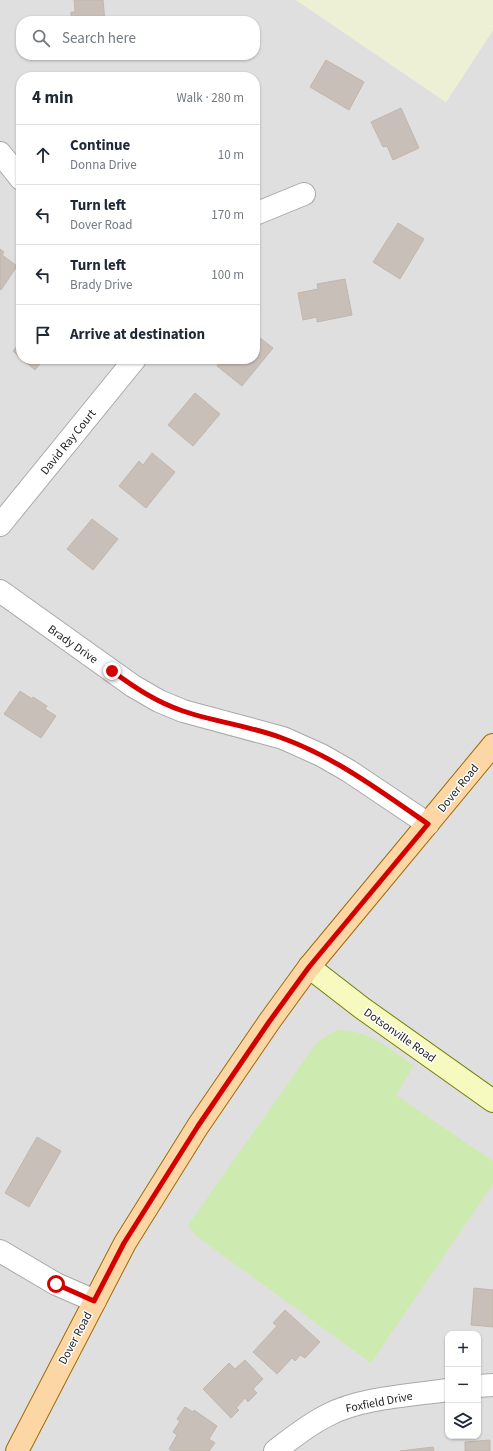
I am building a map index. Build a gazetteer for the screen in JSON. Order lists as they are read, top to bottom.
{
  "streets": {
    "main road": ["Dover Road", "Dotsonville Road"],
    "street": ["David Ray Court", "Brady Drive", "Foxfield Drive"]
  },
  "crossings": [
    ["Brady Drive", "Dover Road"],
    ["Dover Road", "Dotsonville Road"]
  ],
  "page": {
    "search": "Search here",
    "heading": ["4 min", "Walk · 280 m"],
    "list": [
      ["Continue", "Donna Drive", "10 m"],
      ["Turn left", "Dover Road", "170 m"],
      ["Turn left", "Brady Drive", "100 m"],
      "Arrive at destination"
    ],
    "map_buttons": ["+", "−"]
  }
}
